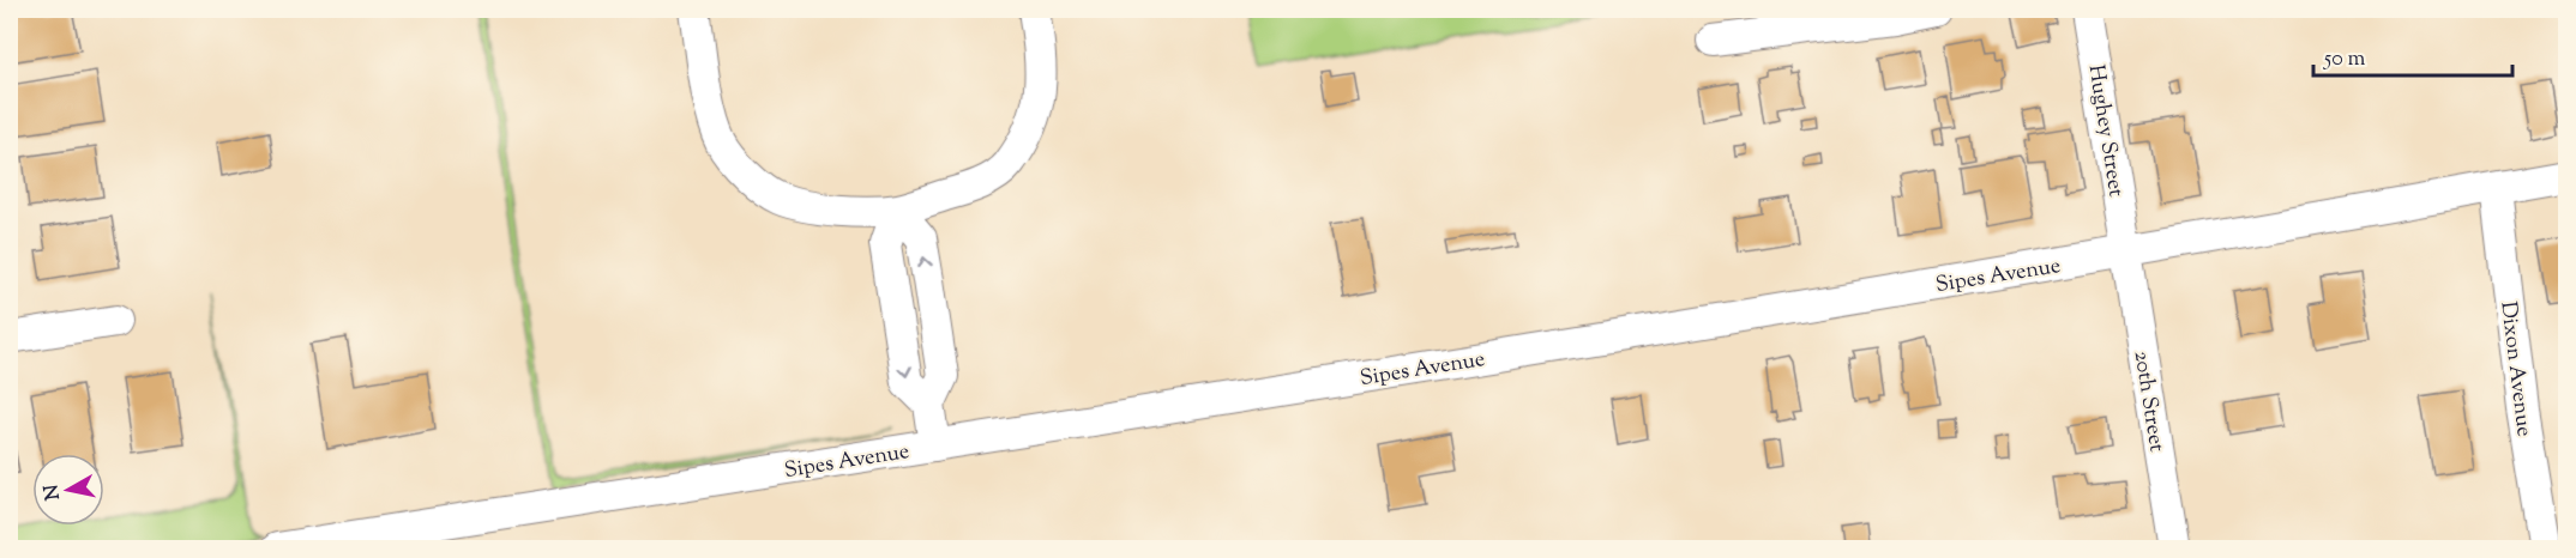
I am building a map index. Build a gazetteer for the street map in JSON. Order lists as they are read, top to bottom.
{
  "streets": {
    "street": [
      "Hughey Street",
      "Sipes Avenue",
      "Dixon Avenue",
      "20th Street"
    ]
  },
  "crossings": [
    ["Hughey Street", "Sipes Avenue"],
    ["Hughey Street", "20th Street"],
    ["Sipes Avenue", "Dixon Avenue"],
    ["Sipes Avenue", "20th Street"]
  ],
  "scale_bar": "50 m",
  "north": "left"
}
